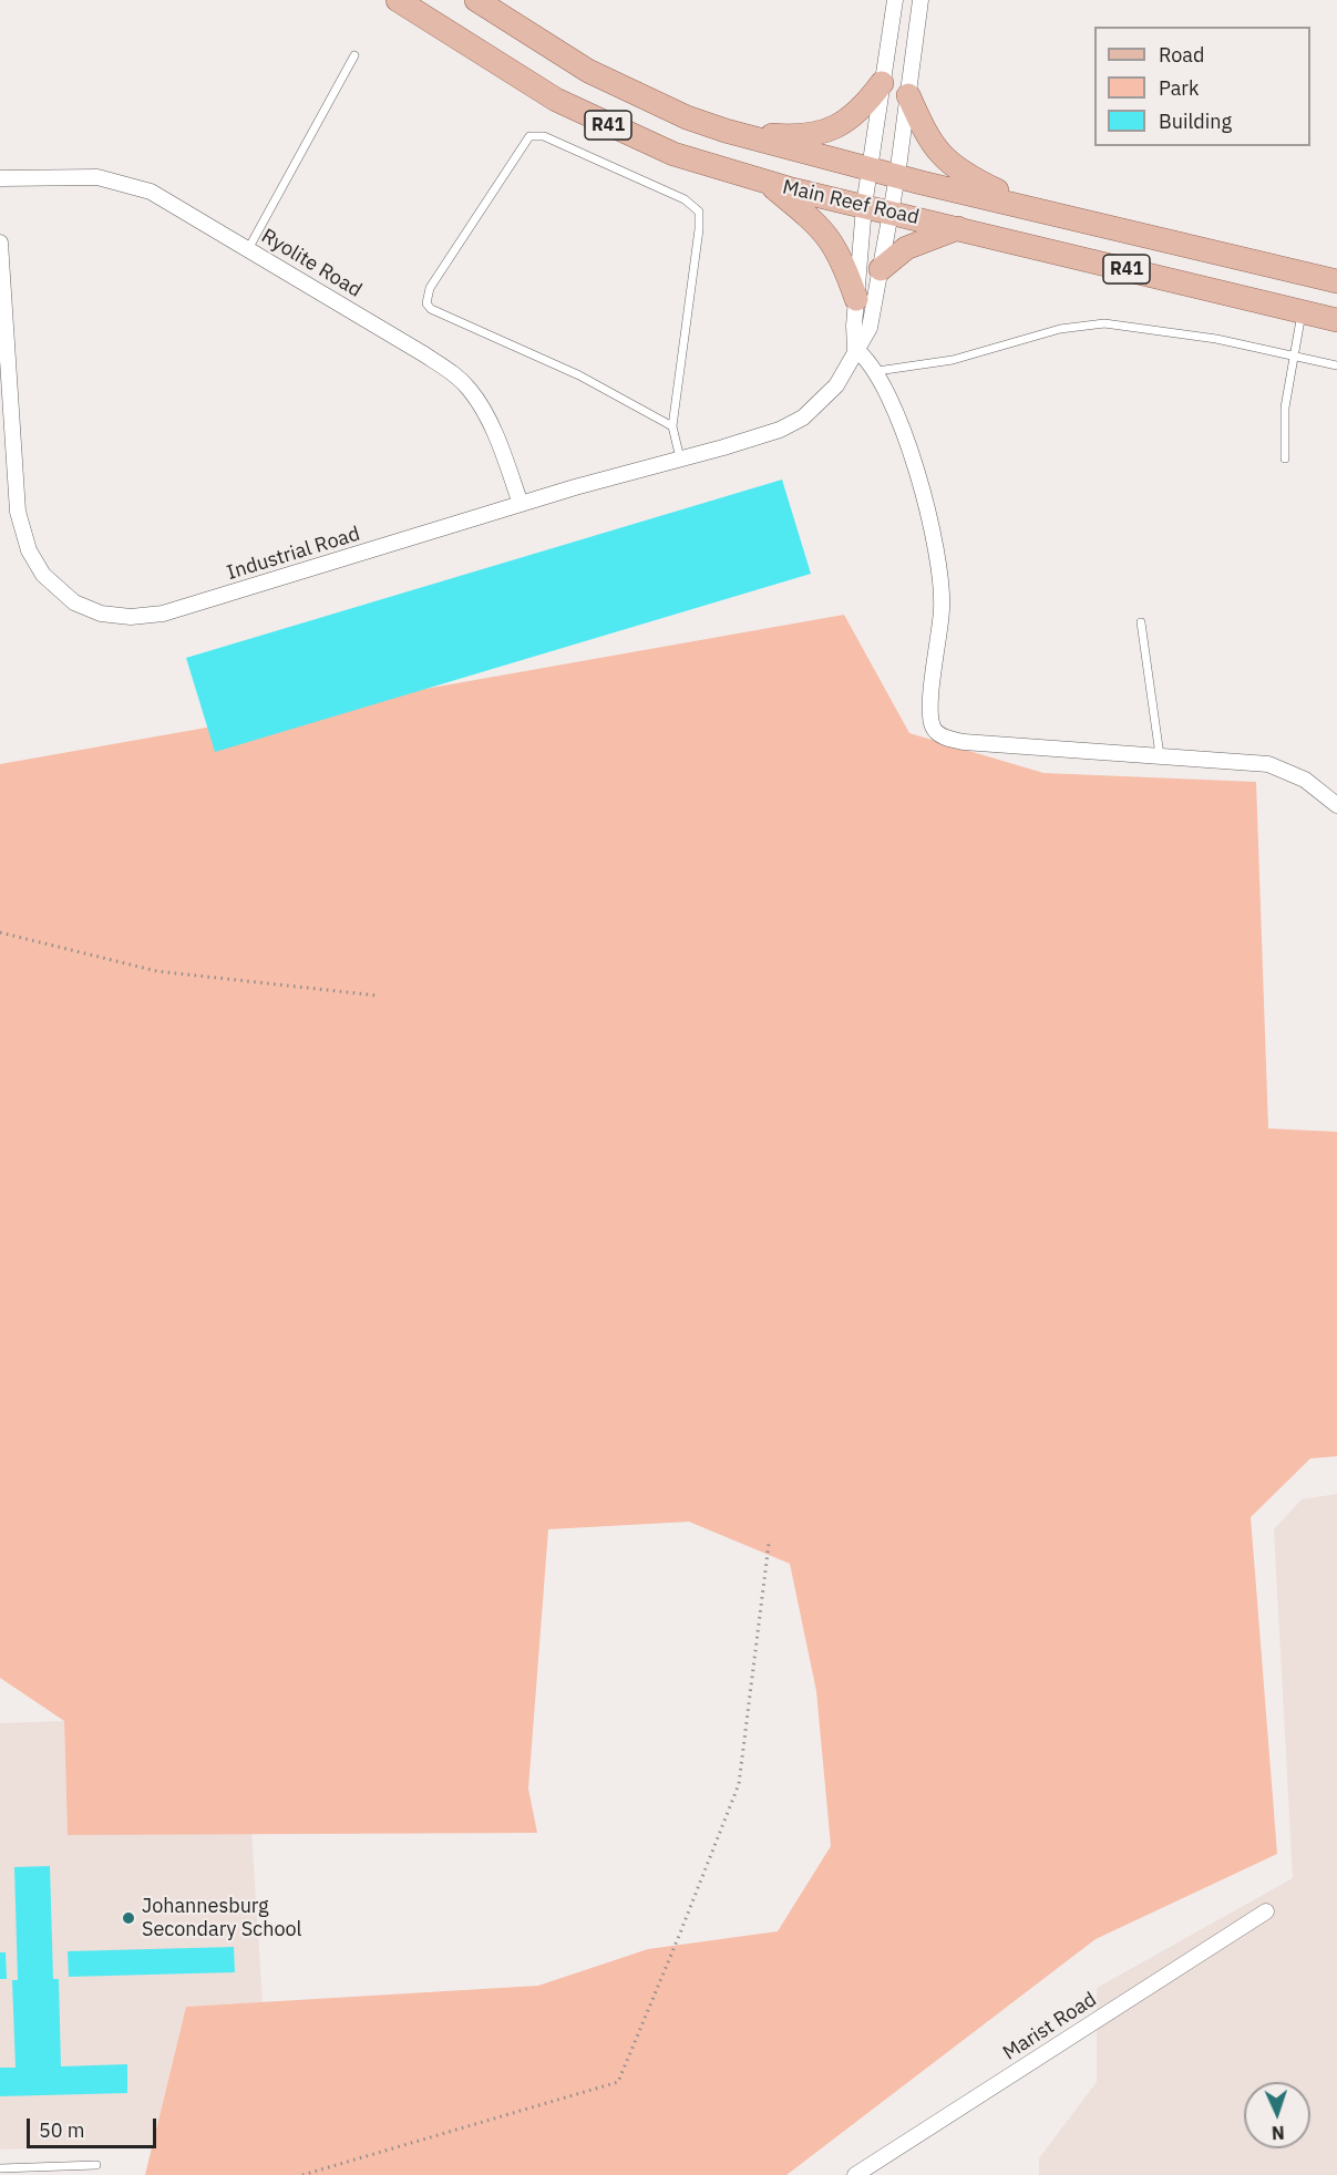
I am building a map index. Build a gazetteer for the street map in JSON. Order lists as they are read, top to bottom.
{
  "streets": {
    "main road": ["R41", "Main Reef Road"],
    "street": ["Ryolite Road", "Industrial Road", "Marist Road"]
  },
  "crossings": [
    ["Main Reef Road", "Industrial Road"],
    ["Ryolite Road", "Industrial Road"]
  ],
  "places": ["Johannesburg Secondary School"],
  "legend": ["Road", "Park", "Building"],
  "scale_bar": "50 m",
  "north": "bottom"
}
